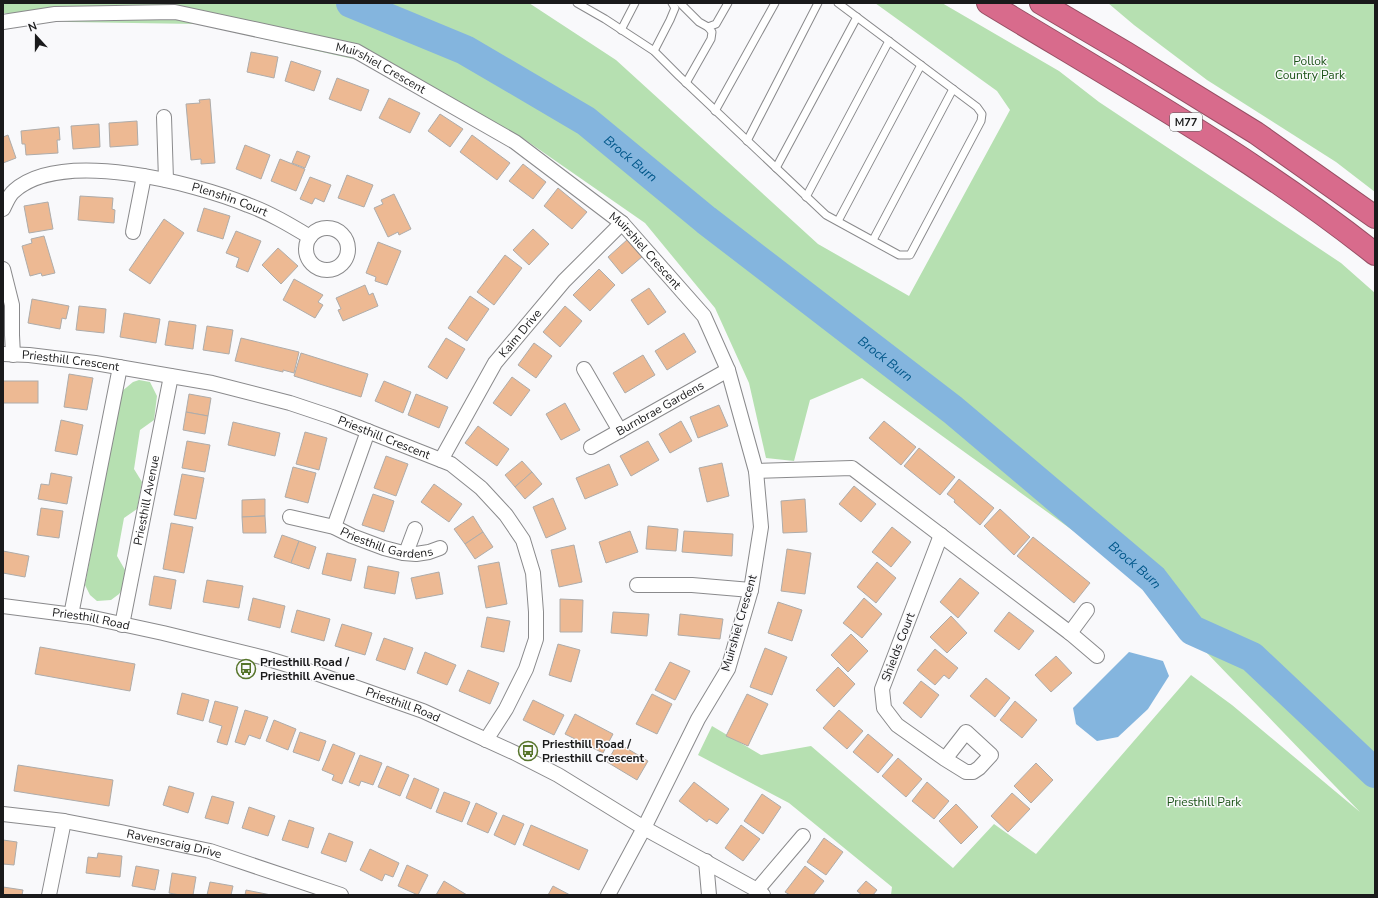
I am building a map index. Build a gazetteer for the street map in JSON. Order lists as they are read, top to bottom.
{
  "streets": {
    "highway": ["M77"],
    "street": [
      "Muirshiel Crescent",
      "Plenshin Court",
      "Kaim Drive",
      "Priesthill Crescent",
      "Burnbrae Gardens",
      "Priesthill Avenue",
      "Priesthill Gardens",
      "Priesthill Road",
      "Shields Court",
      "Ravenscraig Drive"
    ]
  },
  "crossings": [
    ["Muirshiel Crescent", "Kaim Drive"],
    ["Muirshiel Crescent", "Burnbrae Gardens"],
    ["Muirshiel Crescent", "Priesthill Road"],
    ["Kaim Drive", "Priesthill Crescent"],
    ["Priesthill Crescent", "Priesthill Avenue"],
    ["Priesthill Crescent", "Priesthill Gardens"],
    ["Priesthill Crescent", "Priesthill Road"],
    ["Priesthill Avenue", "Priesthill Road"]
  ],
  "water": ["Brock Burn"],
  "parks": ["Pollok Country Park", "Priesthill Park"],
  "places": {
    "bus stop": ["Priesthill Road / Priesthill Avenue", "Priesthill Road / Priesthill Crescent"]
  },
  "north": "top"
}
